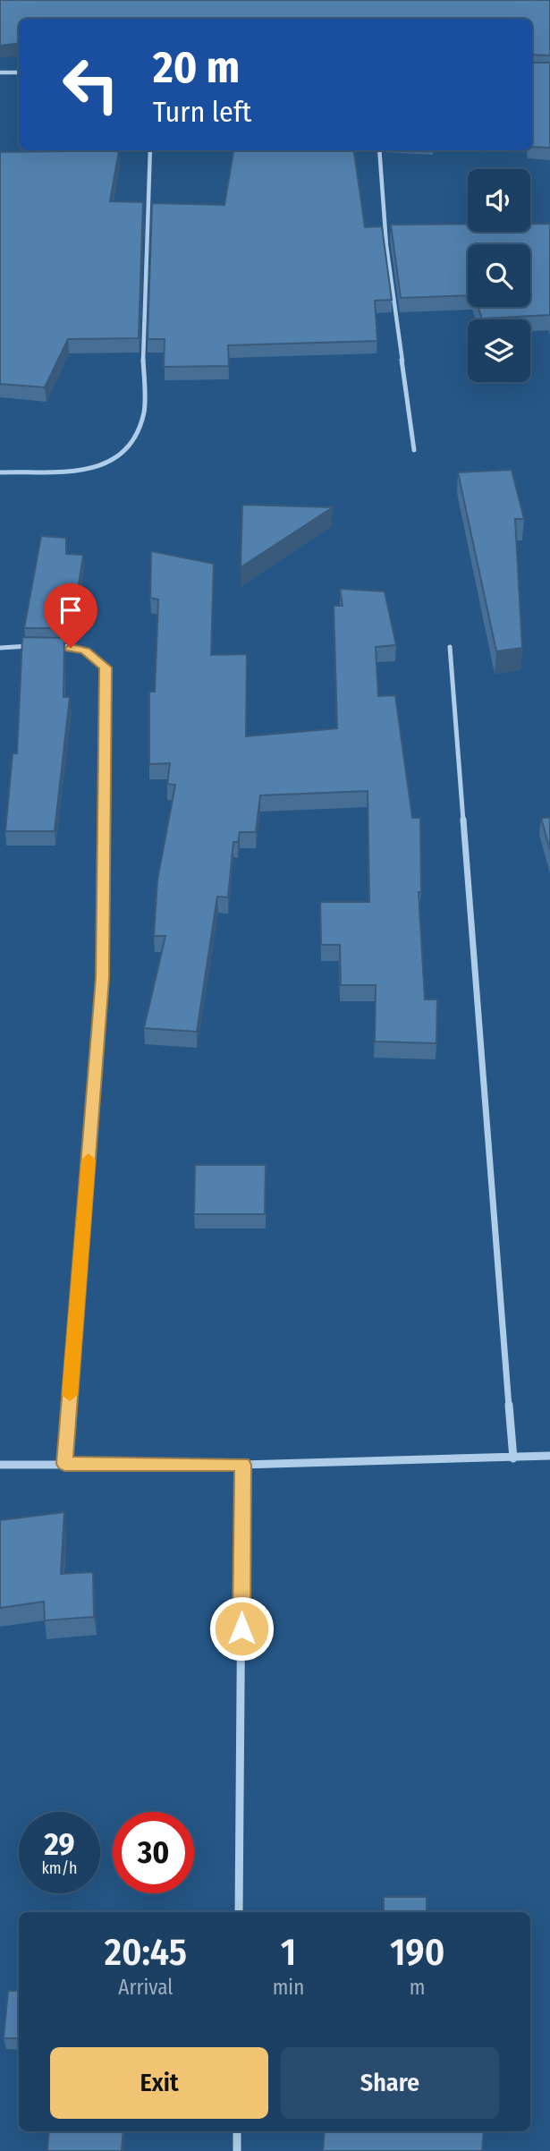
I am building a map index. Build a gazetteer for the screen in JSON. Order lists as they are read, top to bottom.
{
  "page": {
    "turn": ["20 m", "Turn left"],
    "speed": "29 km/h",
    "limit": "30",
    "eta": [
      "20:45",
      "Arrival",
      "1",
      "min",
      "190",
      "m"
    ],
    "buttons": ["Exit", "Share"]
  }
}
